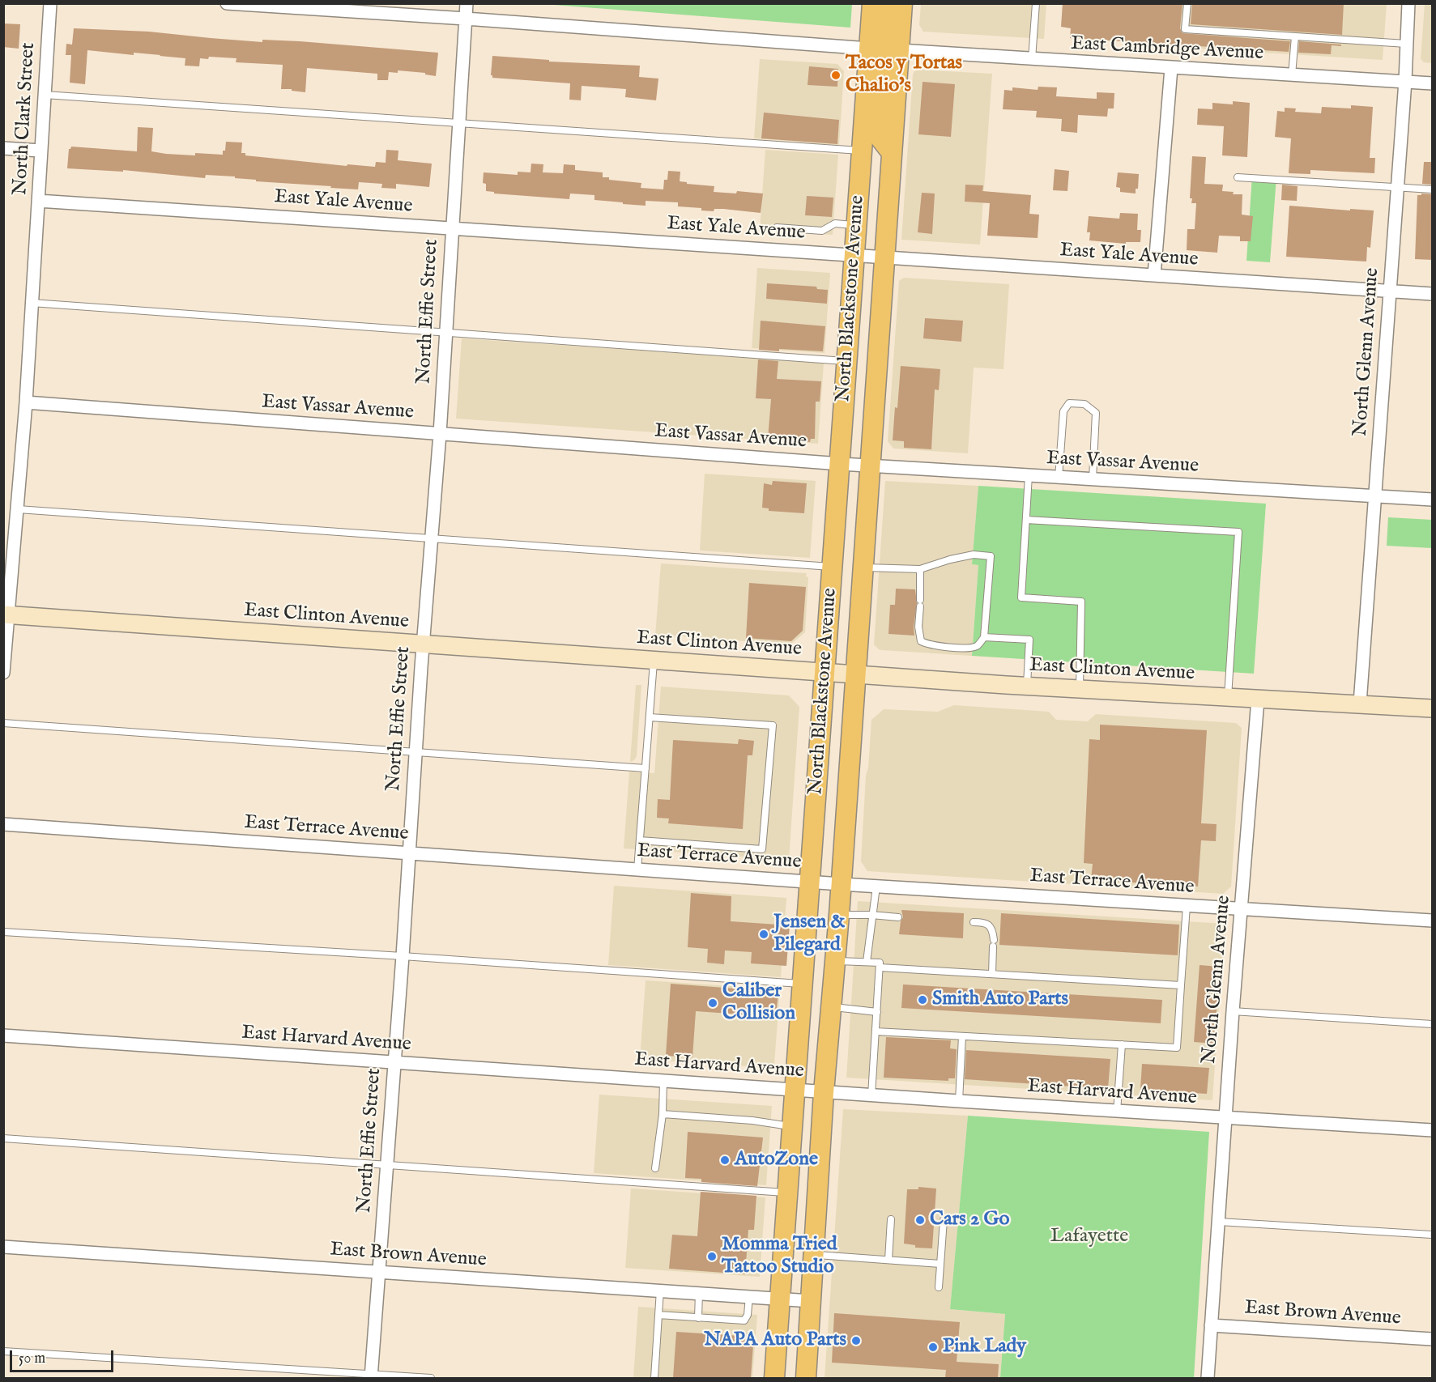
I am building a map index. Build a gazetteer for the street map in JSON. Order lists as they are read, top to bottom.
{
  "streets": {
    "main road": ["North Blackstone Avenue", "East Clinton Avenue"],
    "street": [
      "East Cambridge Avenue",
      "North Clark Street",
      "East Yale Avenue",
      "North Effie Street",
      "North Glenn Avenue",
      "East Vassar Avenue",
      "East Terrace Avenue",
      "East Harvard Avenue",
      "East Brown Avenue"
    ]
  },
  "crossings": [
    ["East Cambridge Avenue", "North Blackstone Avenue"],
    ["East Cambridge Avenue", "North Glenn Avenue"],
    ["North Clark Street", "East Yale Avenue"],
    ["North Clark Street", "East Vassar Avenue"],
    ["North Clark Street", "East Clinton Avenue"],
    ["East Yale Avenue", "North Blackstone Avenue"],
    ["East Yale Avenue", "North Effie Street"],
    ["East Yale Avenue", "North Glenn Avenue"],
    ["North Blackstone Avenue", "East Vassar Avenue"],
    ["North Blackstone Avenue", "East Clinton Avenue"],
    ["North Blackstone Avenue", "East Terrace Avenue"],
    ["North Blackstone Avenue", "East Harvard Avenue"],
    ["North Blackstone Avenue", "East Brown Avenue"],
    ["North Effie Street", "East Vassar Avenue"],
    ["North Effie Street", "East Clinton Avenue"],
    ["North Effie Street", "East Terrace Avenue"],
    ["North Effie Street", "East Harvard Avenue"],
    ["North Effie Street", "East Brown Avenue"],
    ["North Glenn Avenue", "East Vassar Avenue"],
    ["North Glenn Avenue", "East Clinton Avenue"],
    ["North Glenn Avenue", "East Terrace Avenue"],
    ["North Glenn Avenue", "East Harvard Avenue"],
    ["North Glenn Avenue", "East Brown Avenue"]
  ],
  "parks": ["Lafayette"],
  "places": [
    "Tacos y Tortas Chalio's",
    "Jensen & Pilegard",
    "Smith Auto Parts",
    "Caliber Collision",
    "AutoZone",
    "Cars 2 Go",
    "Momma Tried Tattoo Studio",
    "NAPA Auto Parts",
    "Pink Lady"
  ],
  "scale_bar": "50 m"
}
